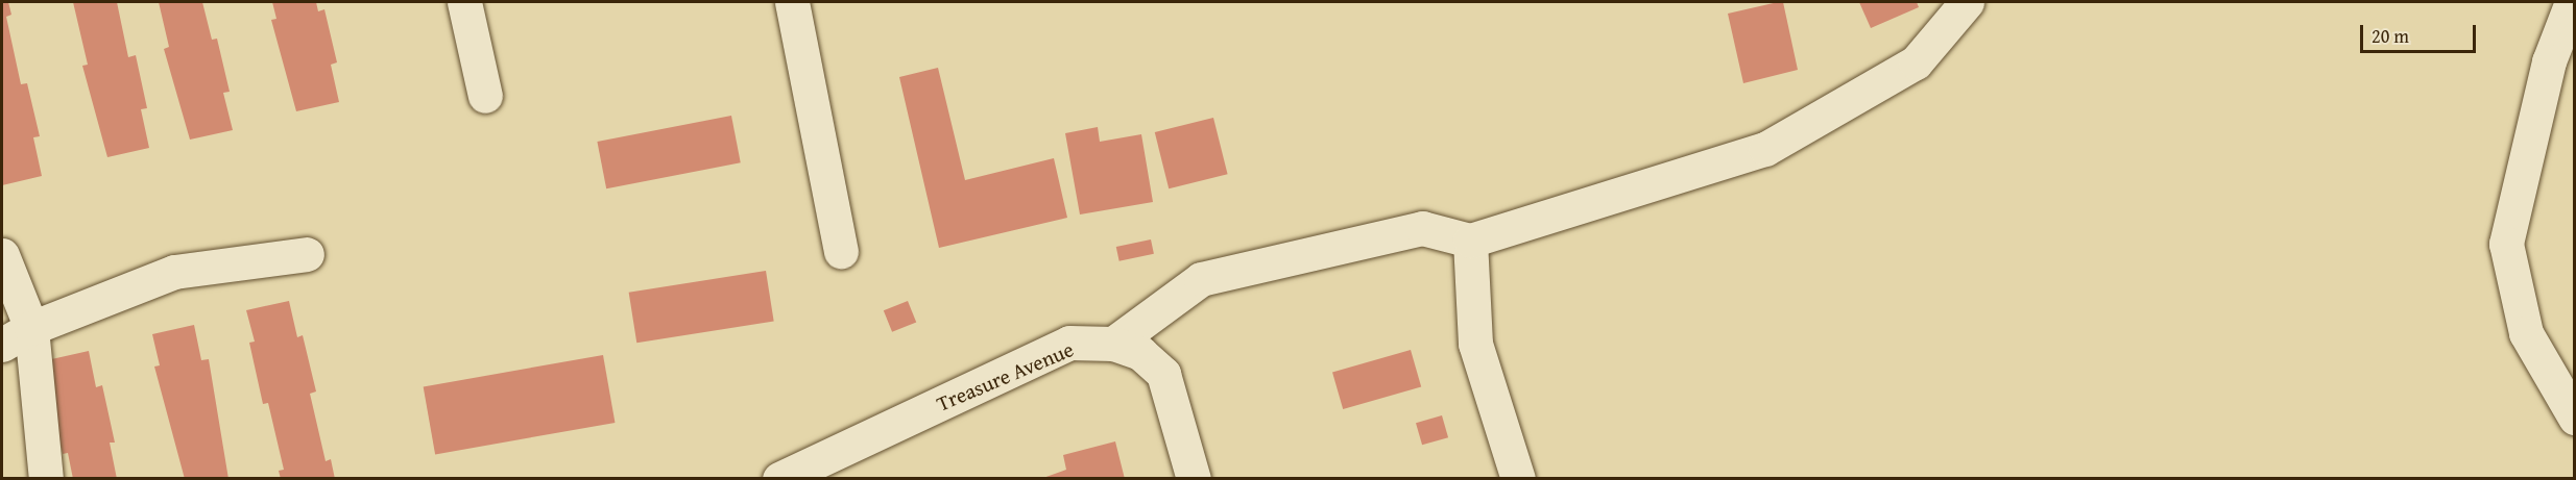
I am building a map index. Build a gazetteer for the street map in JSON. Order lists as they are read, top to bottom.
{
  "streets": {
    "street": ["Treasure Avenue"]
  },
  "scale_bar": "20 m"
}
